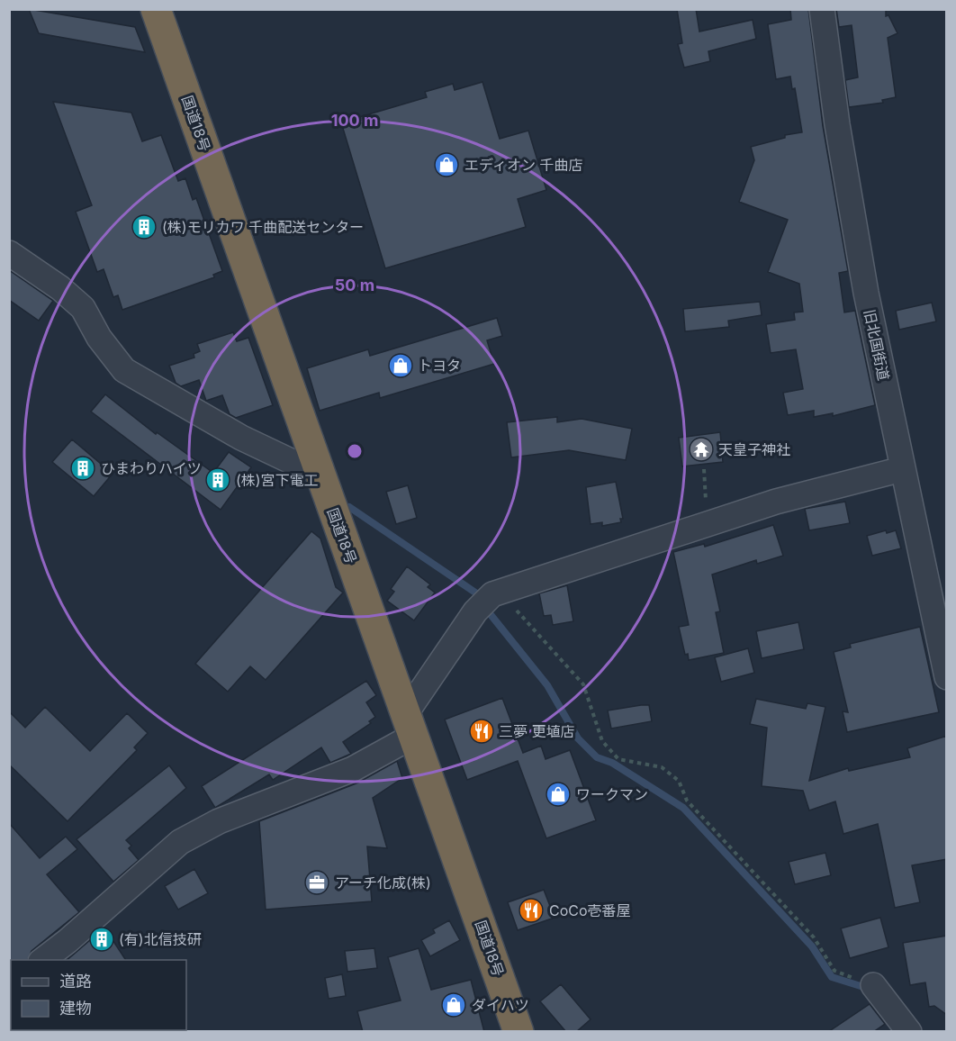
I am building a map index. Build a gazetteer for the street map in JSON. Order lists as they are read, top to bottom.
{
  "streets": {
    "highway": ["国道18号"],
    "street": ["旧北国街道"]
  },
  "places": {
    "shop": [
      "エディオン 千曲店",
      "トヨタ",
      "ワークマン",
      "ダイハツ"
    ],
    "building": [
      "(株)モリカワ 千曲配送センター",
      "ひまわりハイツ",
      "(株)宮下電工",
      "(有)北信技研"
    ],
    "temple": ["天皇子神社"],
    "restaurant": ["三夢 更埴店", "CoCo壱番屋"],
    "office": ["アーチ化成(株)"]
  },
  "legend": ["道路", "建物"],
  "rings": ["100 m", "50 m"]
}
